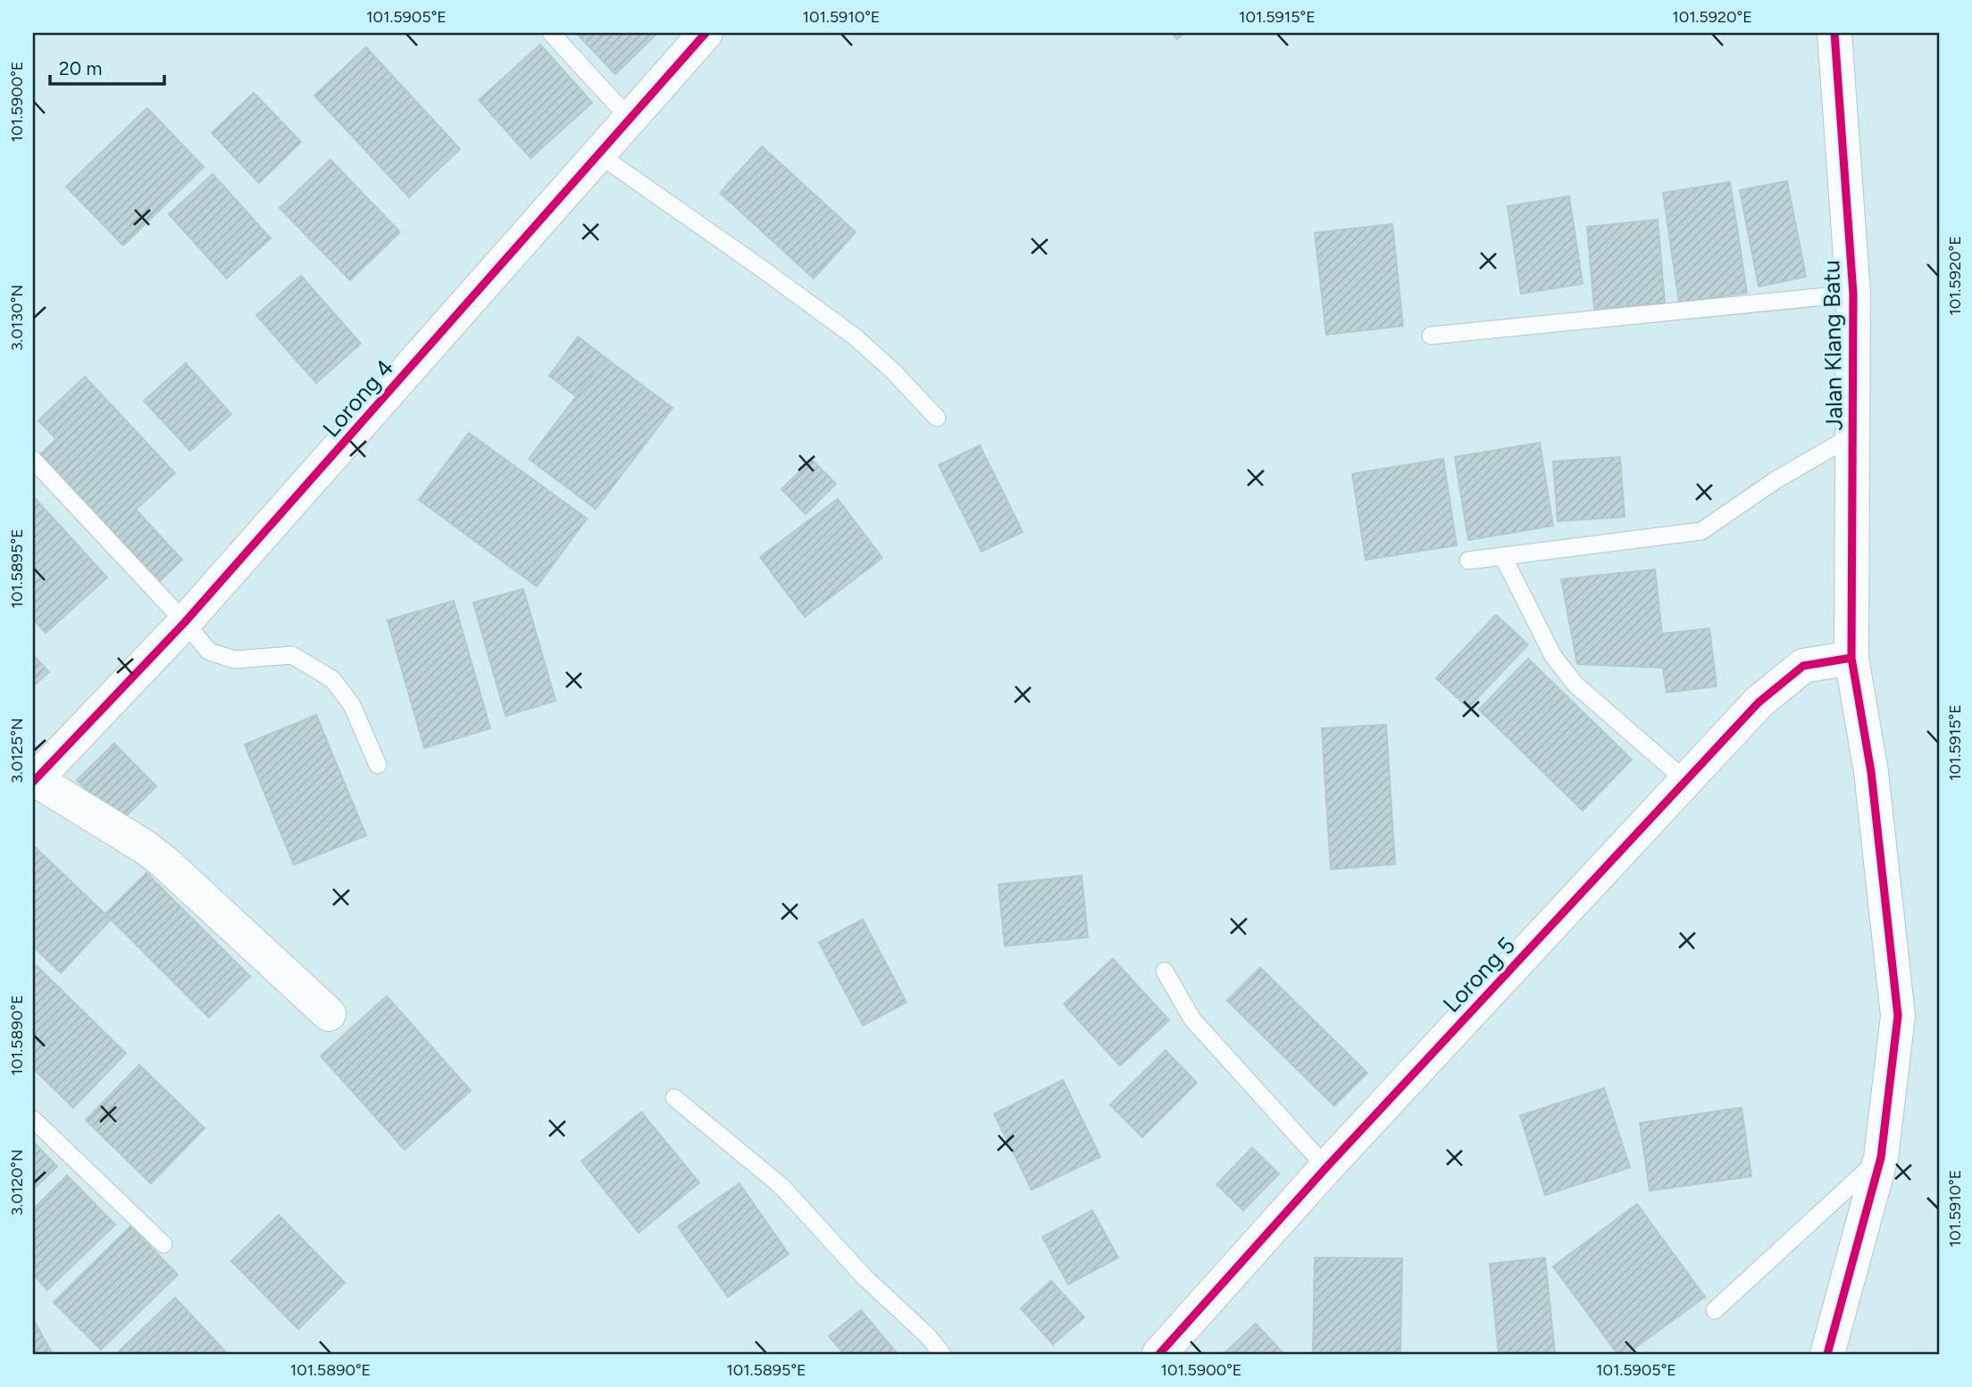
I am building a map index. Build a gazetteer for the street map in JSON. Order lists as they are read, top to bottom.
{
  "streets": {
    "street": ["Jalan Klang Batu", "Lorong 4", "Lorong 5"]
  },
  "crossings": [
    ["Jalan Klang Batu", "Lorong 5"]
  ],
  "scale_bar": "20 m",
  "coordinates": [
    "101.5905°E",
    "101.5910°E",
    "101.5915°E",
    "101.5920°E",
    "101.5900°E",
    "3.0130°N",
    "101.5895°E",
    "3.0125°N",
    "101.5890°E",
    "3.0120°N"
  ]
}
